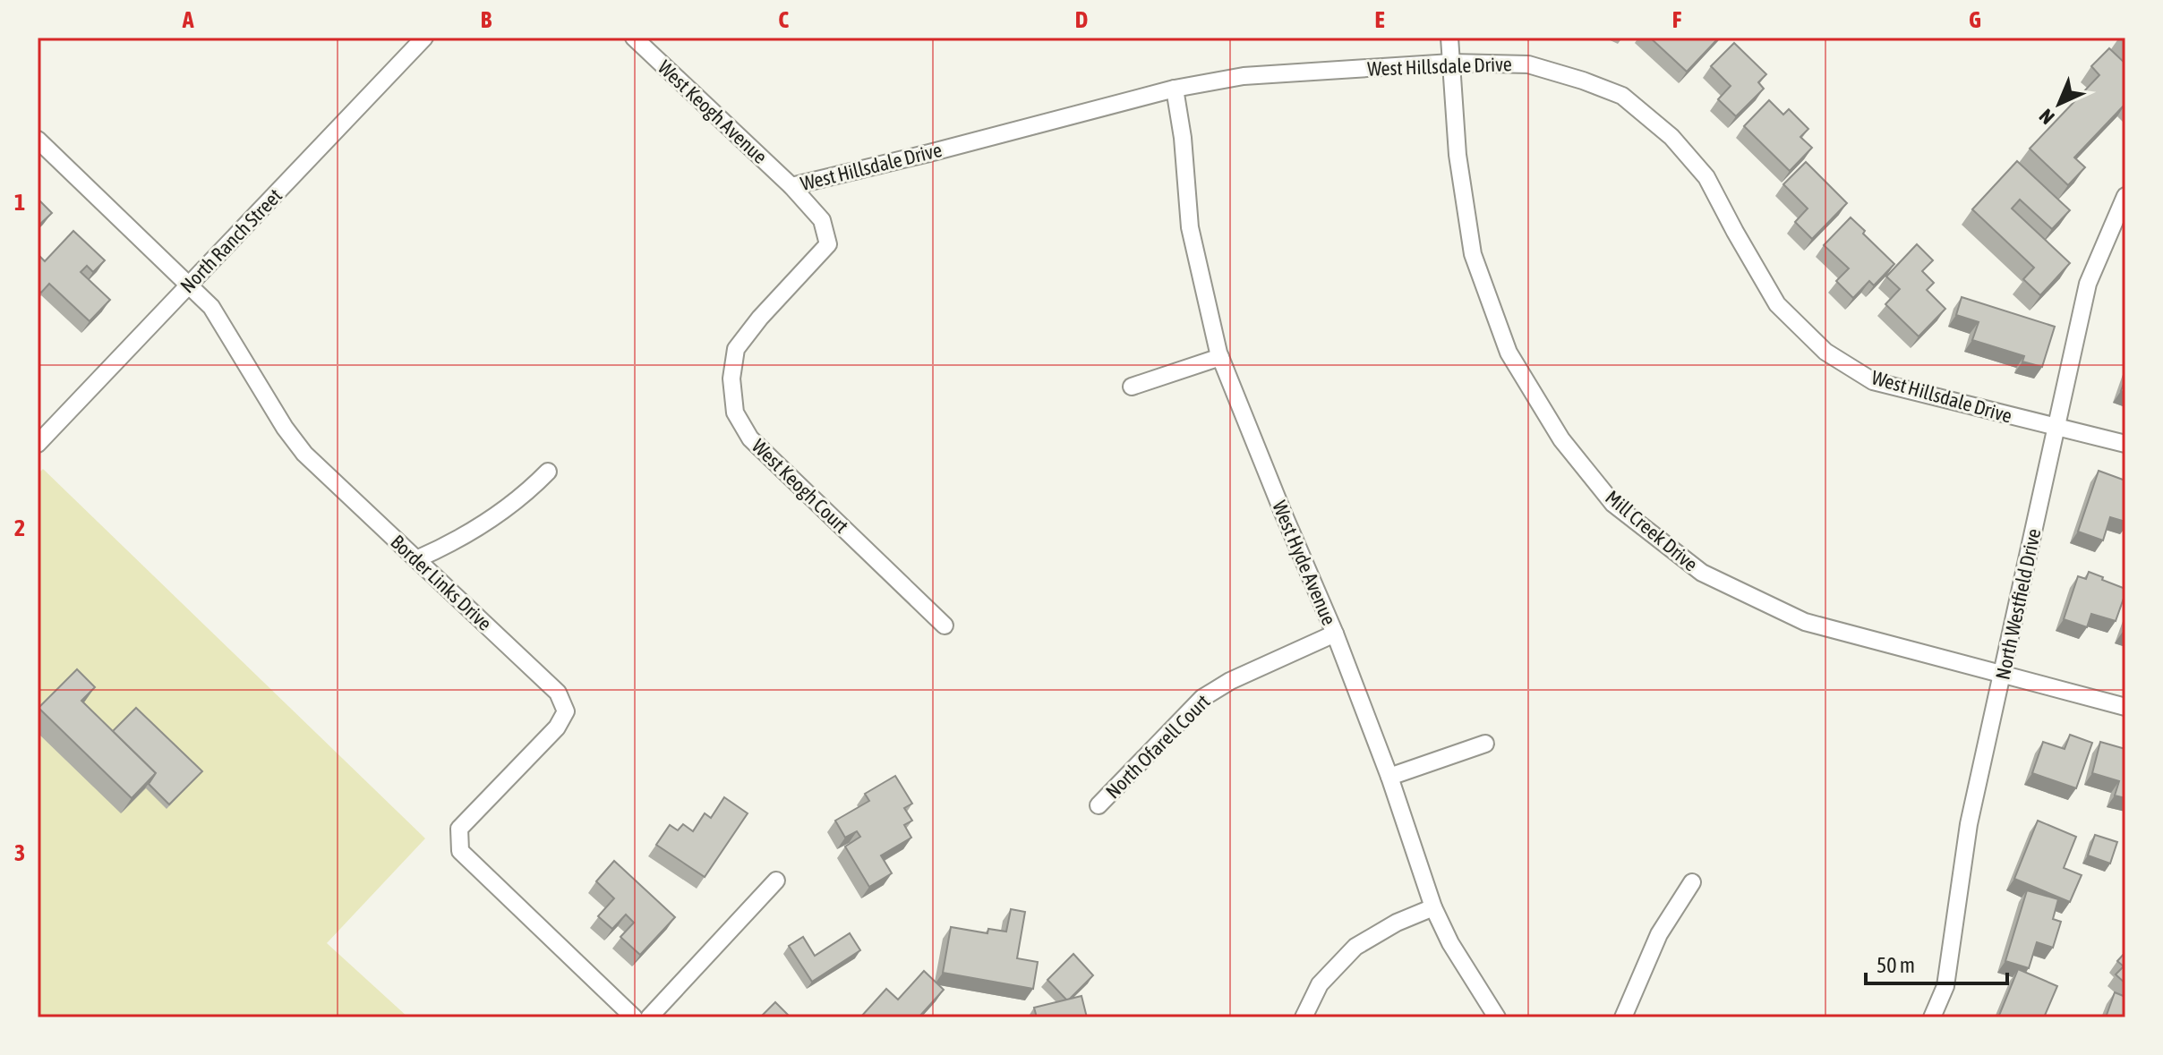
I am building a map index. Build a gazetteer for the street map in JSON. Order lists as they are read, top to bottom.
{
  "streets": {
    "street": [
      "West Hillsdale Drive",
      "West Keogh Avenue",
      "North Ranch Street",
      "West Keogh Court",
      "Mill Creek Drive",
      "West Hyde Avenue",
      "Border Links Drive",
      "North Westfield Drive",
      "North Ofarell Court"
    ]
  },
  "crossings": [
    ["West Hillsdale Drive", "West Keogh Avenue"],
    ["West Hillsdale Drive", "West Keogh Court"],
    ["West Hillsdale Drive", "Mill Creek Drive"],
    ["West Hillsdale Drive", "West Hyde Avenue"],
    ["West Hillsdale Drive", "North Westfield Drive"],
    ["West Keogh Avenue", "West Keogh Court"],
    ["North Ranch Street", "Border Links Drive"],
    ["Mill Creek Drive", "North Westfield Drive"],
    ["West Hyde Avenue", "North Ofarell Court"]
  ],
  "scale_bar": "50 m",
  "north": "bottom left",
  "grid": {
    "columns": [
      "A",
      "B",
      "C",
      "D",
      "E",
      "F",
      "G"
    ],
    "rows": ["1", "2", "3"]
  }
}
